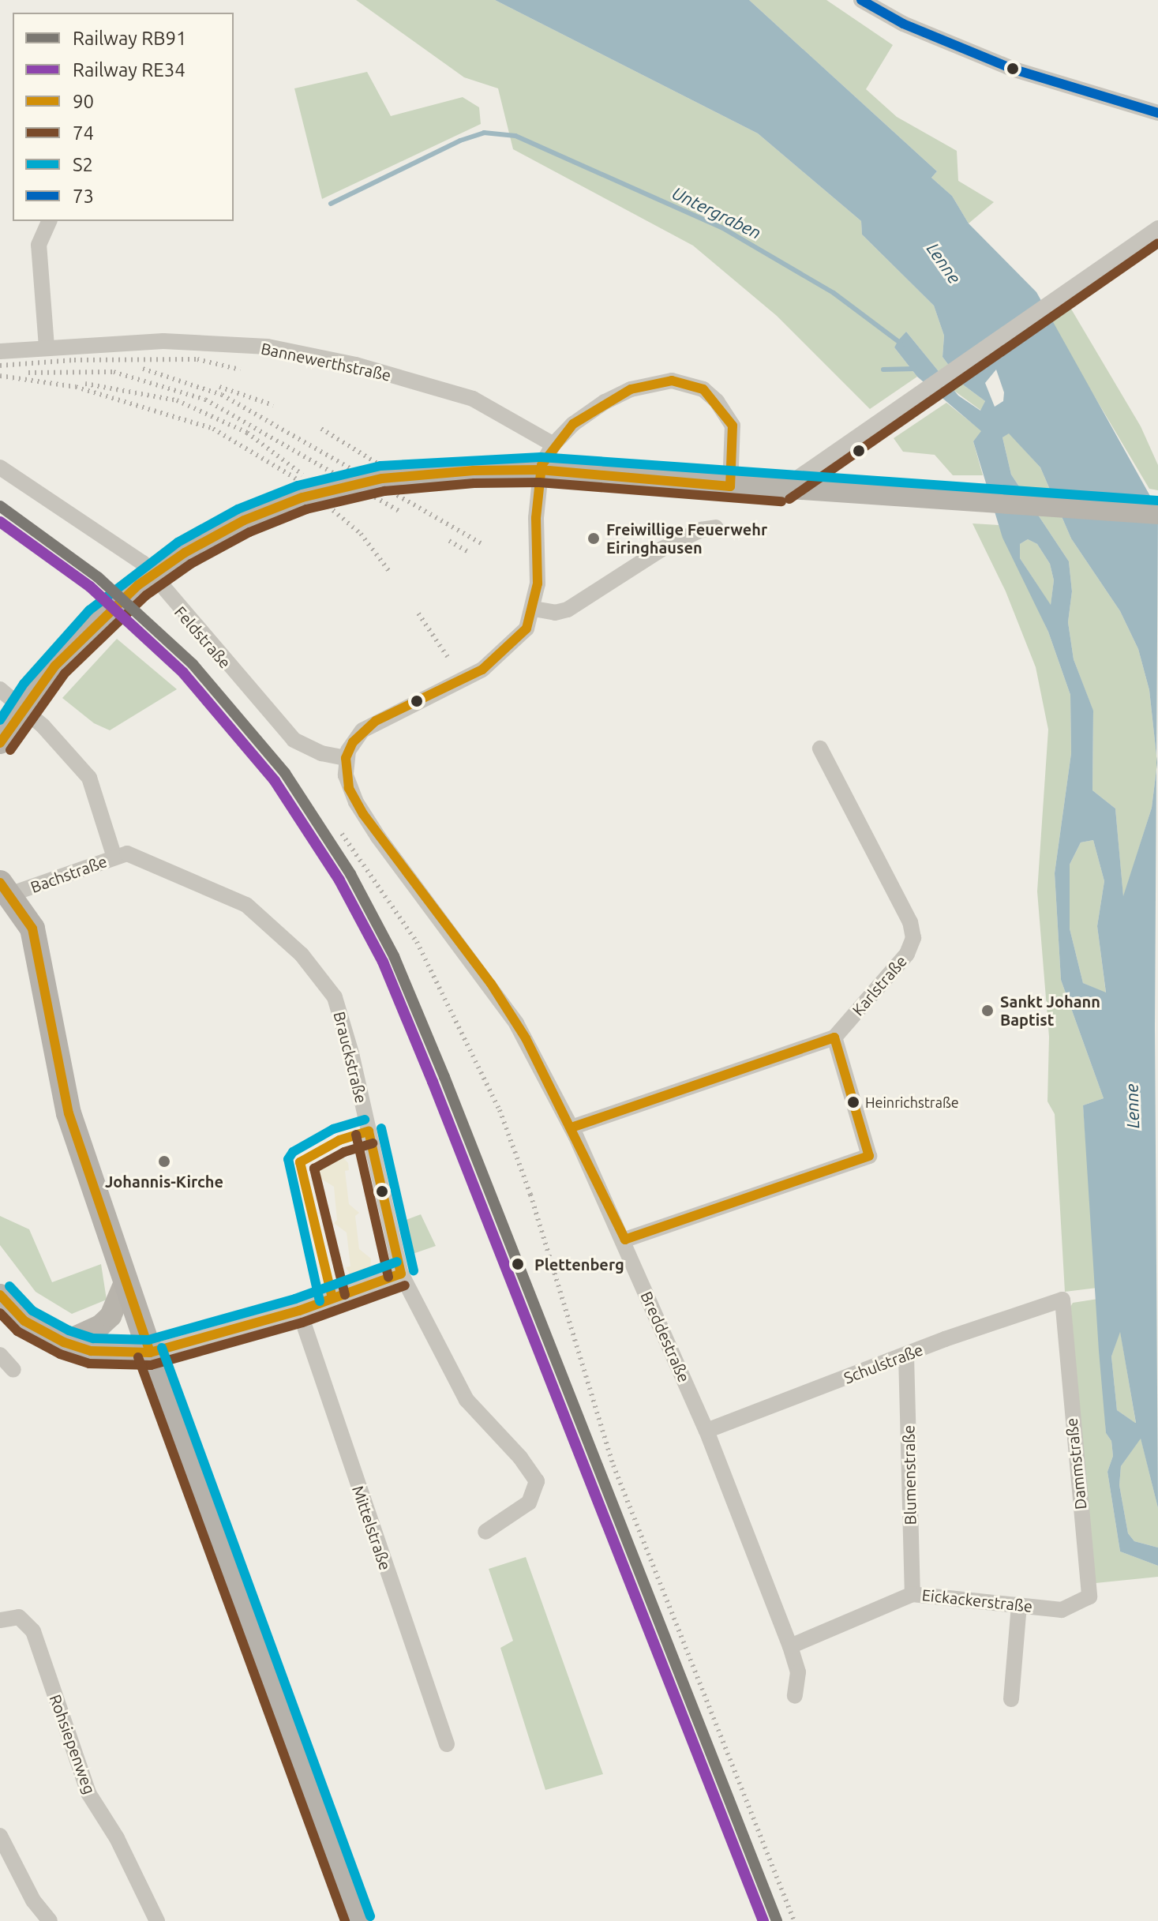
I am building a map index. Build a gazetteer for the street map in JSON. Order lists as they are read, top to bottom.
{
  "streets": {
    "street": [
      "Bannewerthstraße",
      "Feldstraße",
      "Bachstraße",
      "Karlstraße",
      "Brauckstraße",
      "Breddestraße",
      "Schulstraße",
      "Dammstraße",
      "Blumenstraße",
      "Mittelstraße",
      "Eickackerstraße",
      "Rohsiepenweg"
    ]
  },
  "crossings": [
    ["Feldstraße", "Breddestraße"],
    ["Bachstraße", "Brauckstraße"],
    ["Breddestraße", "Schulstraße"],
    ["Breddestraße", "Eickackerstraße"],
    ["Schulstraße", "Dammstraße"],
    ["Schulstraße", "Blumenstraße"],
    ["Dammstraße", "Eickackerstraße"],
    ["Blumenstraße", "Eickackerstraße"]
  ],
  "water": ["Untergraben", "Lenne"],
  "places": [
    "Freiwillige Feuerwehr Eiringhausen",
    "Sankt Johann Baptist",
    "Heinrichstraße",
    "Johannis-Kirche",
    "Plettenberg"
  ],
  "lines": [
    "transit line 73",
    "transit line 74",
    "transit line 90",
    "transit line S2",
    "rail line RB91",
    "rail line RE34"
  ],
  "legend": [
    "Railway RB91",
    "Railway RE34",
    "90",
    "74",
    "S2",
    "73"
  ]
}
